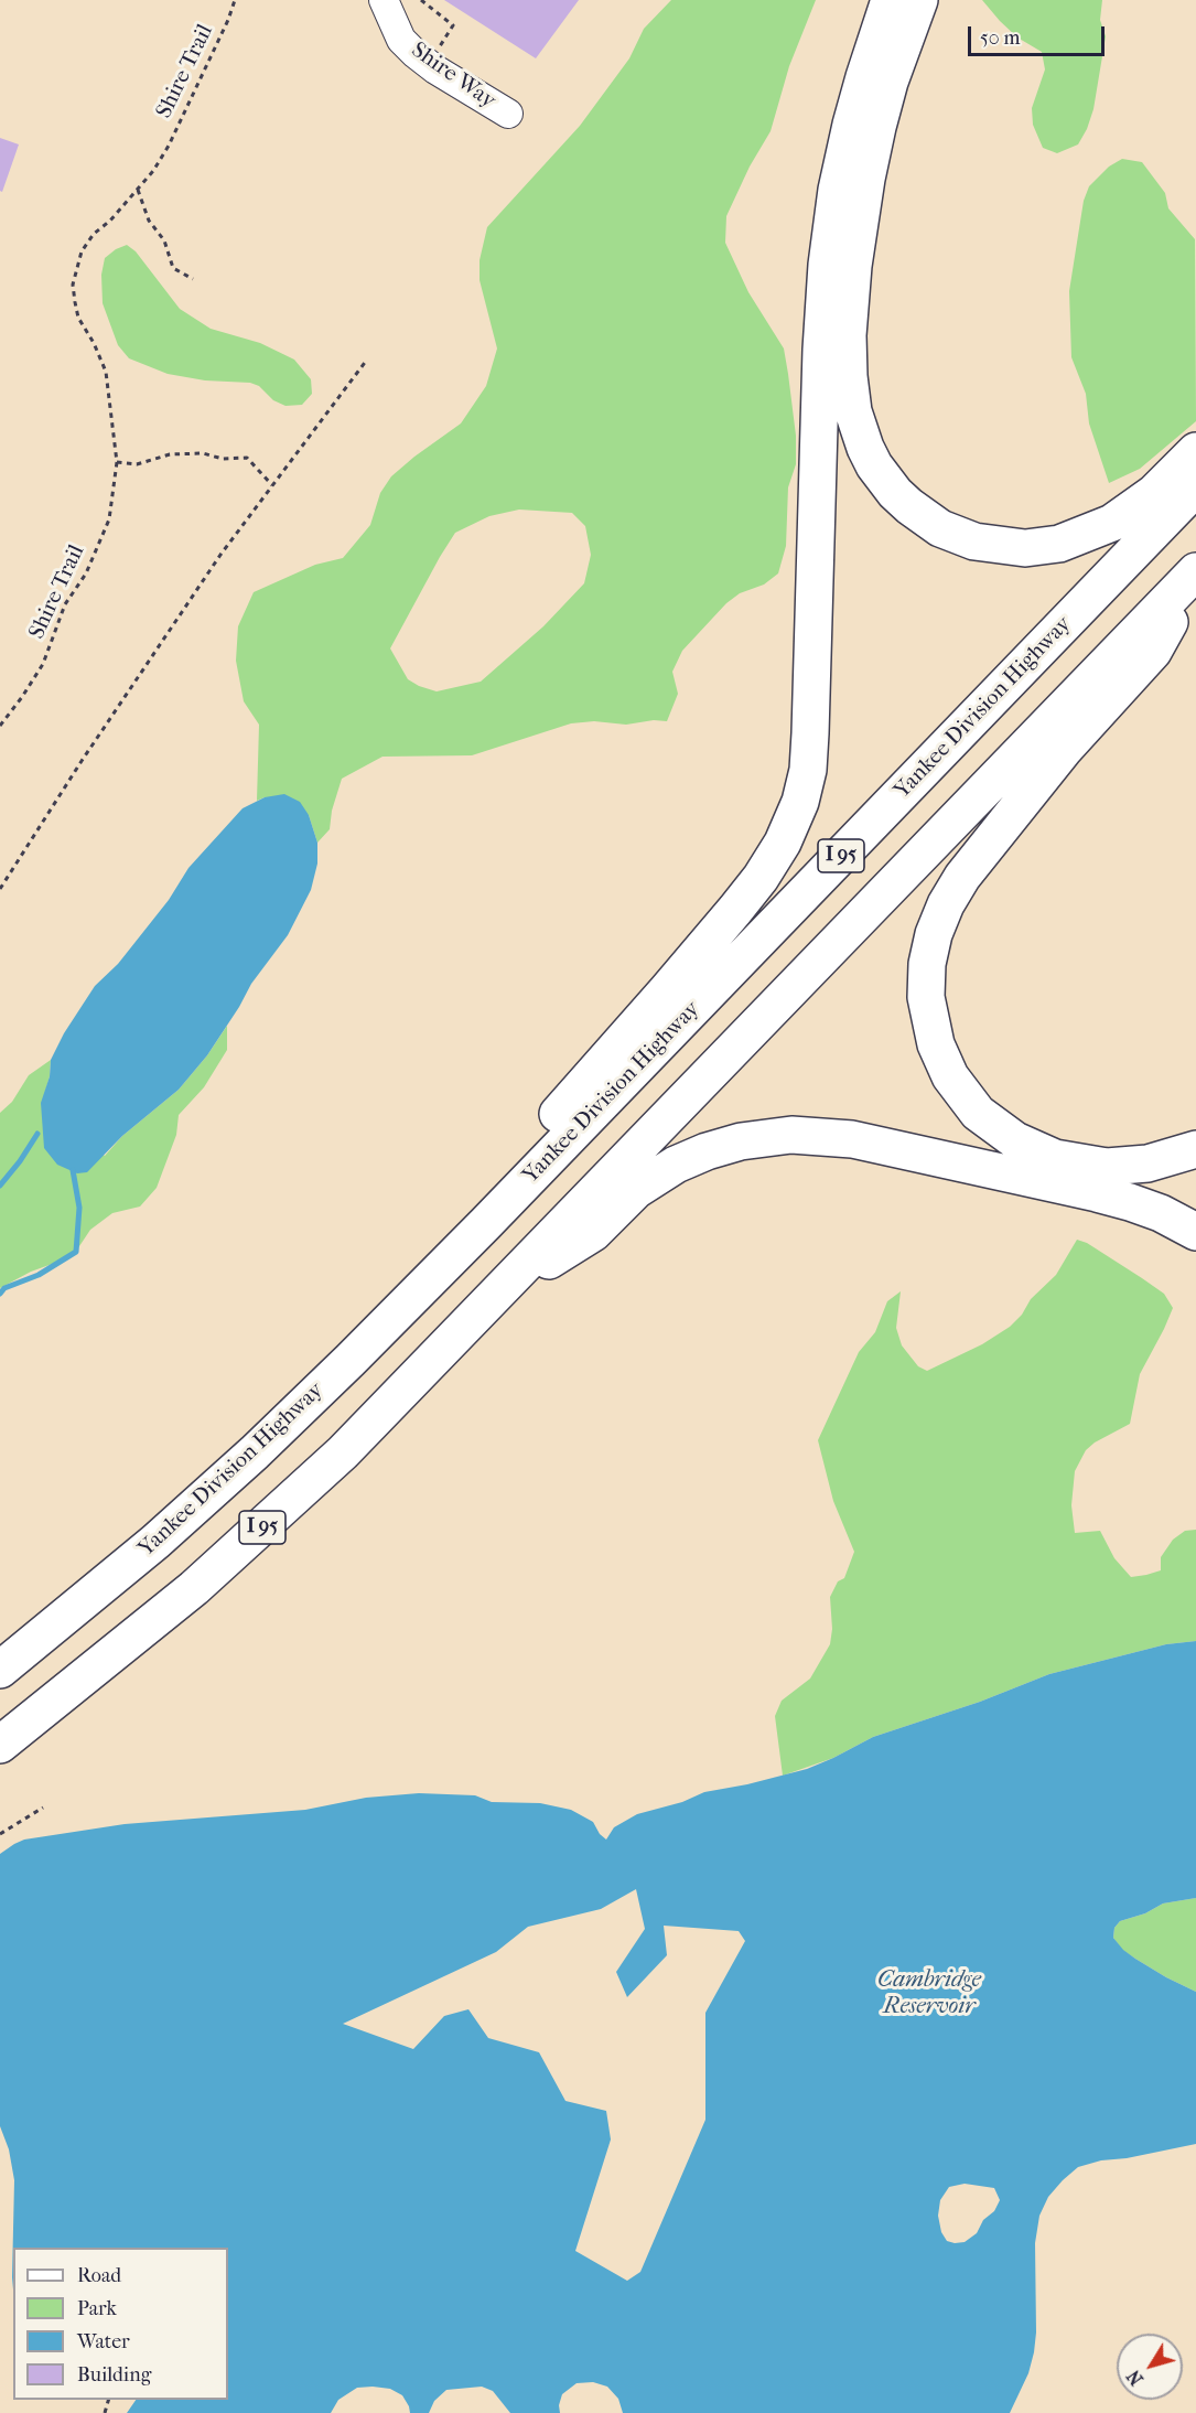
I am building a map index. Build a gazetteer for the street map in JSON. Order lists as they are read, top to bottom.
{
  "streets": {
    "highway": ["Yankee Division Highway", "I 95"],
    "street": ["Shire Way"],
    "path": ["Shire Trail"]
  },
  "water": ["Cambridge Reservoir"],
  "legend": [
    "Road",
    "Park",
    "Water",
    "Building"
  ],
  "scale_bar": "50 m",
  "north": "bottom left"
}
